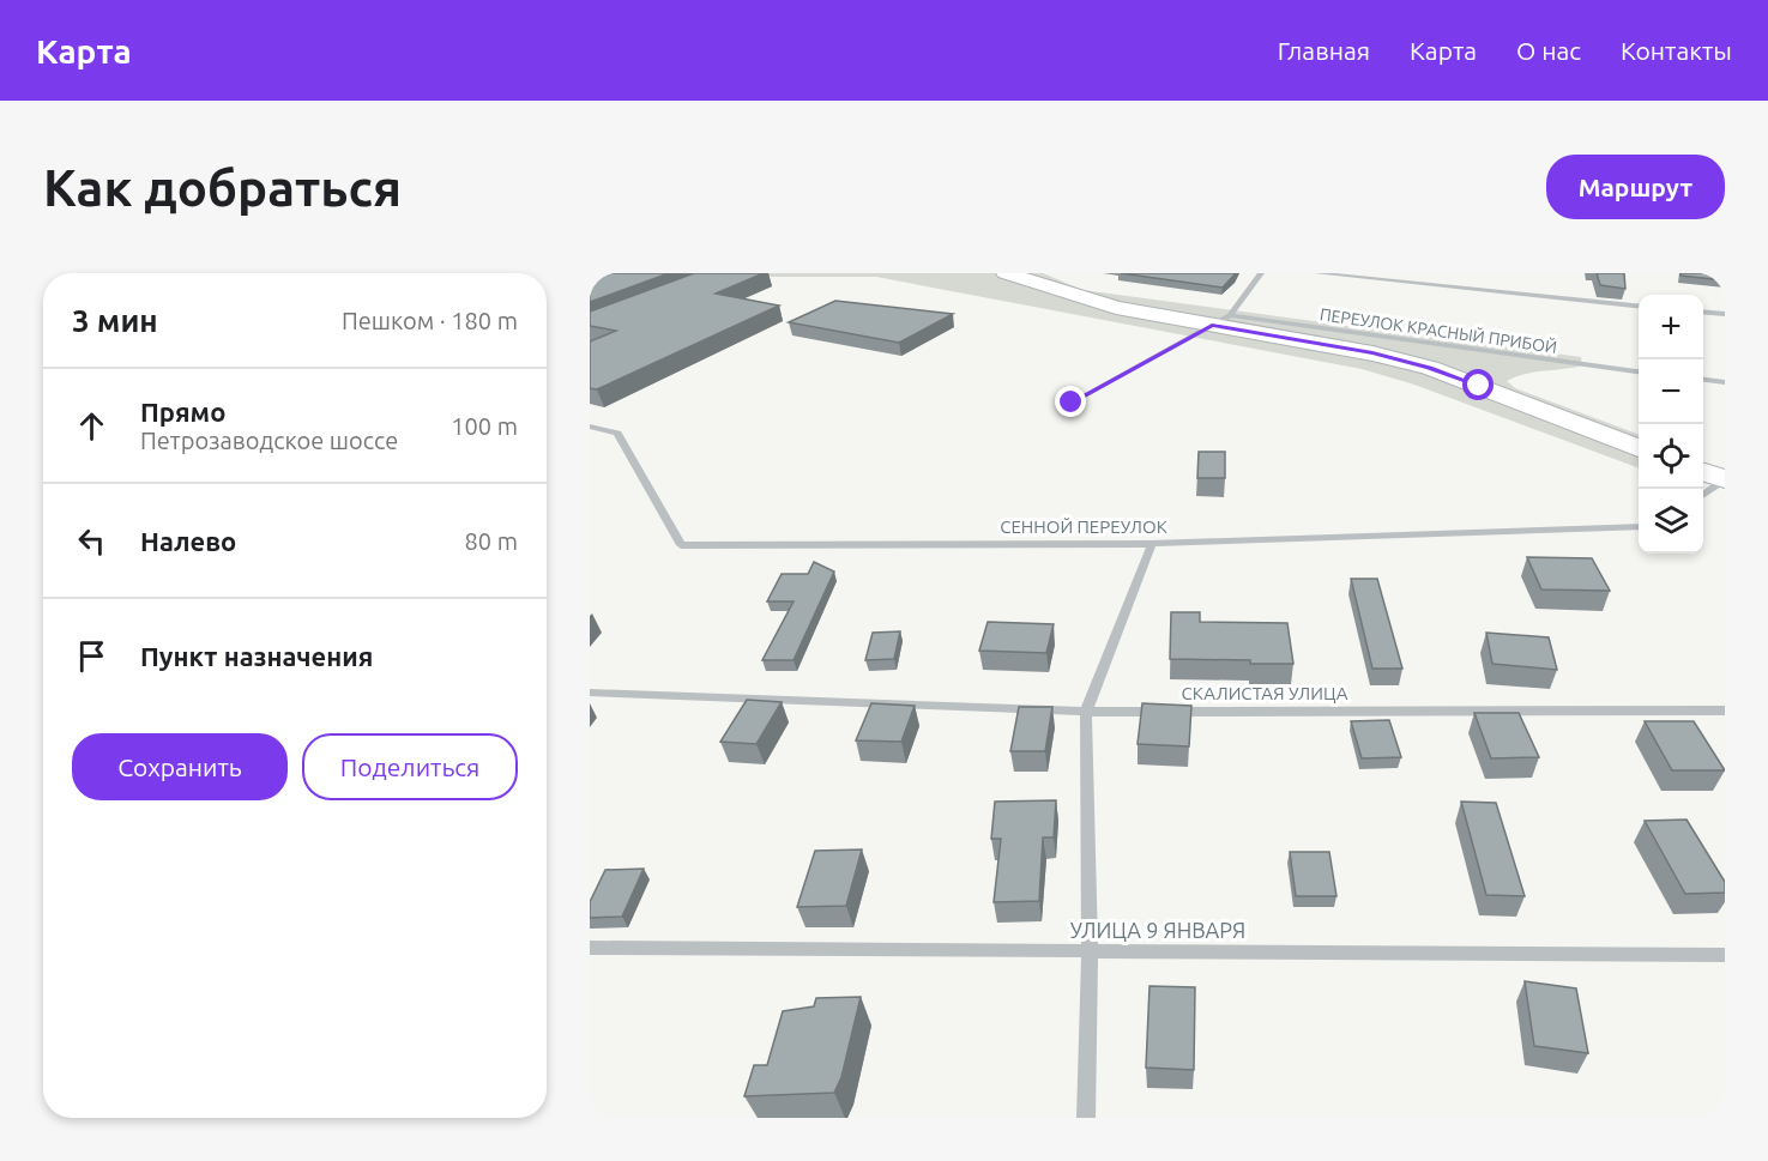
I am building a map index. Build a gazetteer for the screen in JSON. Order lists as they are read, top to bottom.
{
  "streets": {
    "street": [
      "ПЕРЕУЛОК КРАСНЫЙ ПРИБОЙ",
      "СЕННОЙ ПЕРЕУЛОК",
      "СКАЛИСТАЯ УЛИЦА",
      "УЛИЦА 9 ЯНВАРЯ"
    ]
  },
  "page": {
    "header": "Карта",
    "nav": [
      "Главная",
      "Карта",
      "О нас",
      "Контакты"
    ],
    "buttons": [
      "Маршрут",
      ["Сохранить", "Поделиться"]
    ],
    "title": "Как добраться",
    "heading": ["3 мин", "Пешком · 180 m"],
    "map_buttons": ["+", "−"],
    "list": [
      ["Прямо", "Петрозаводское шоссе", "100 m"],
      ["Налево", "80 m"],
      "Пункт назначения"
    ]
  }
}
